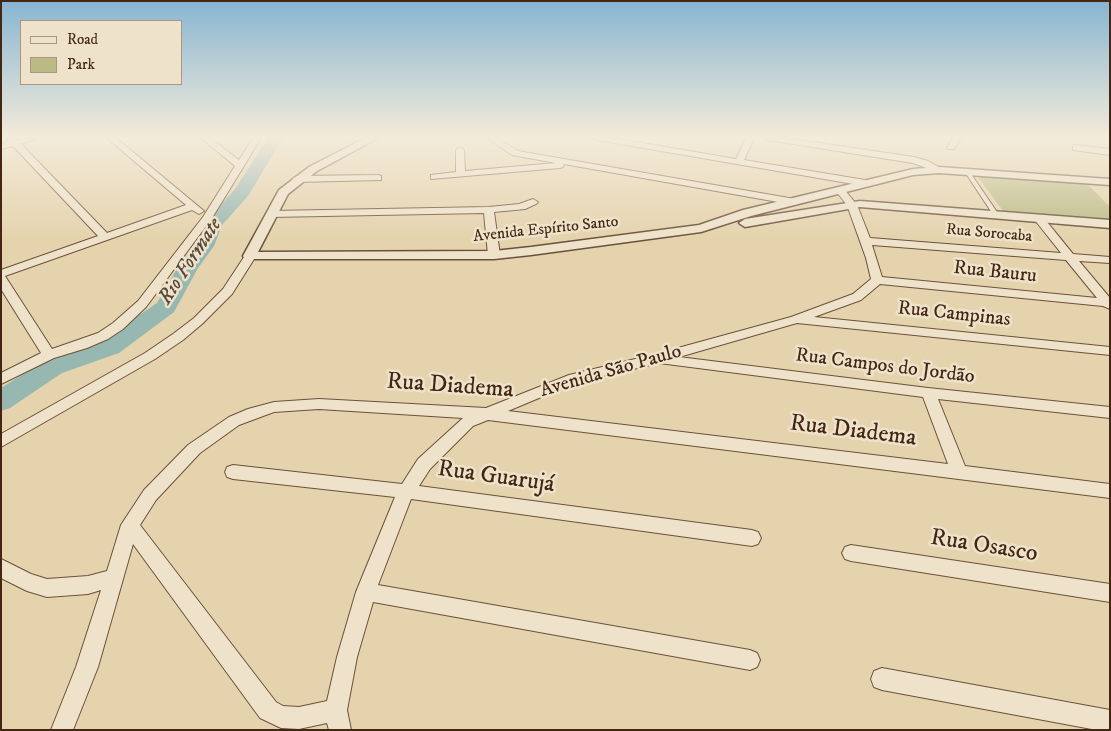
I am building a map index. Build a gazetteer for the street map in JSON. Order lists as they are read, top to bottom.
{
  "streets": {
    "street": [
      "Avenida Espírito Santo",
      "Rua Sorocaba",
      "Rua Bauru",
      "Rua Campinas",
      "Rua Campos do Jordão",
      "Avenida São Paulo",
      "Rua Diadema",
      "Rua Guarujá",
      "Rua Osasco"
    ]
  },
  "crossings": [
    ["Rua Bauru", "Avenida São Paulo"],
    ["Rua Campinas", "Avenida São Paulo"],
    ["Rua Campos do Jordão", "Avenida São Paulo"],
    ["Avenida São Paulo", "Rua Diadema"],
    ["Avenida São Paulo", "Rua Guarujá"]
  ],
  "water": ["Rio Formate"],
  "legend": ["Road", "Park"]
}
